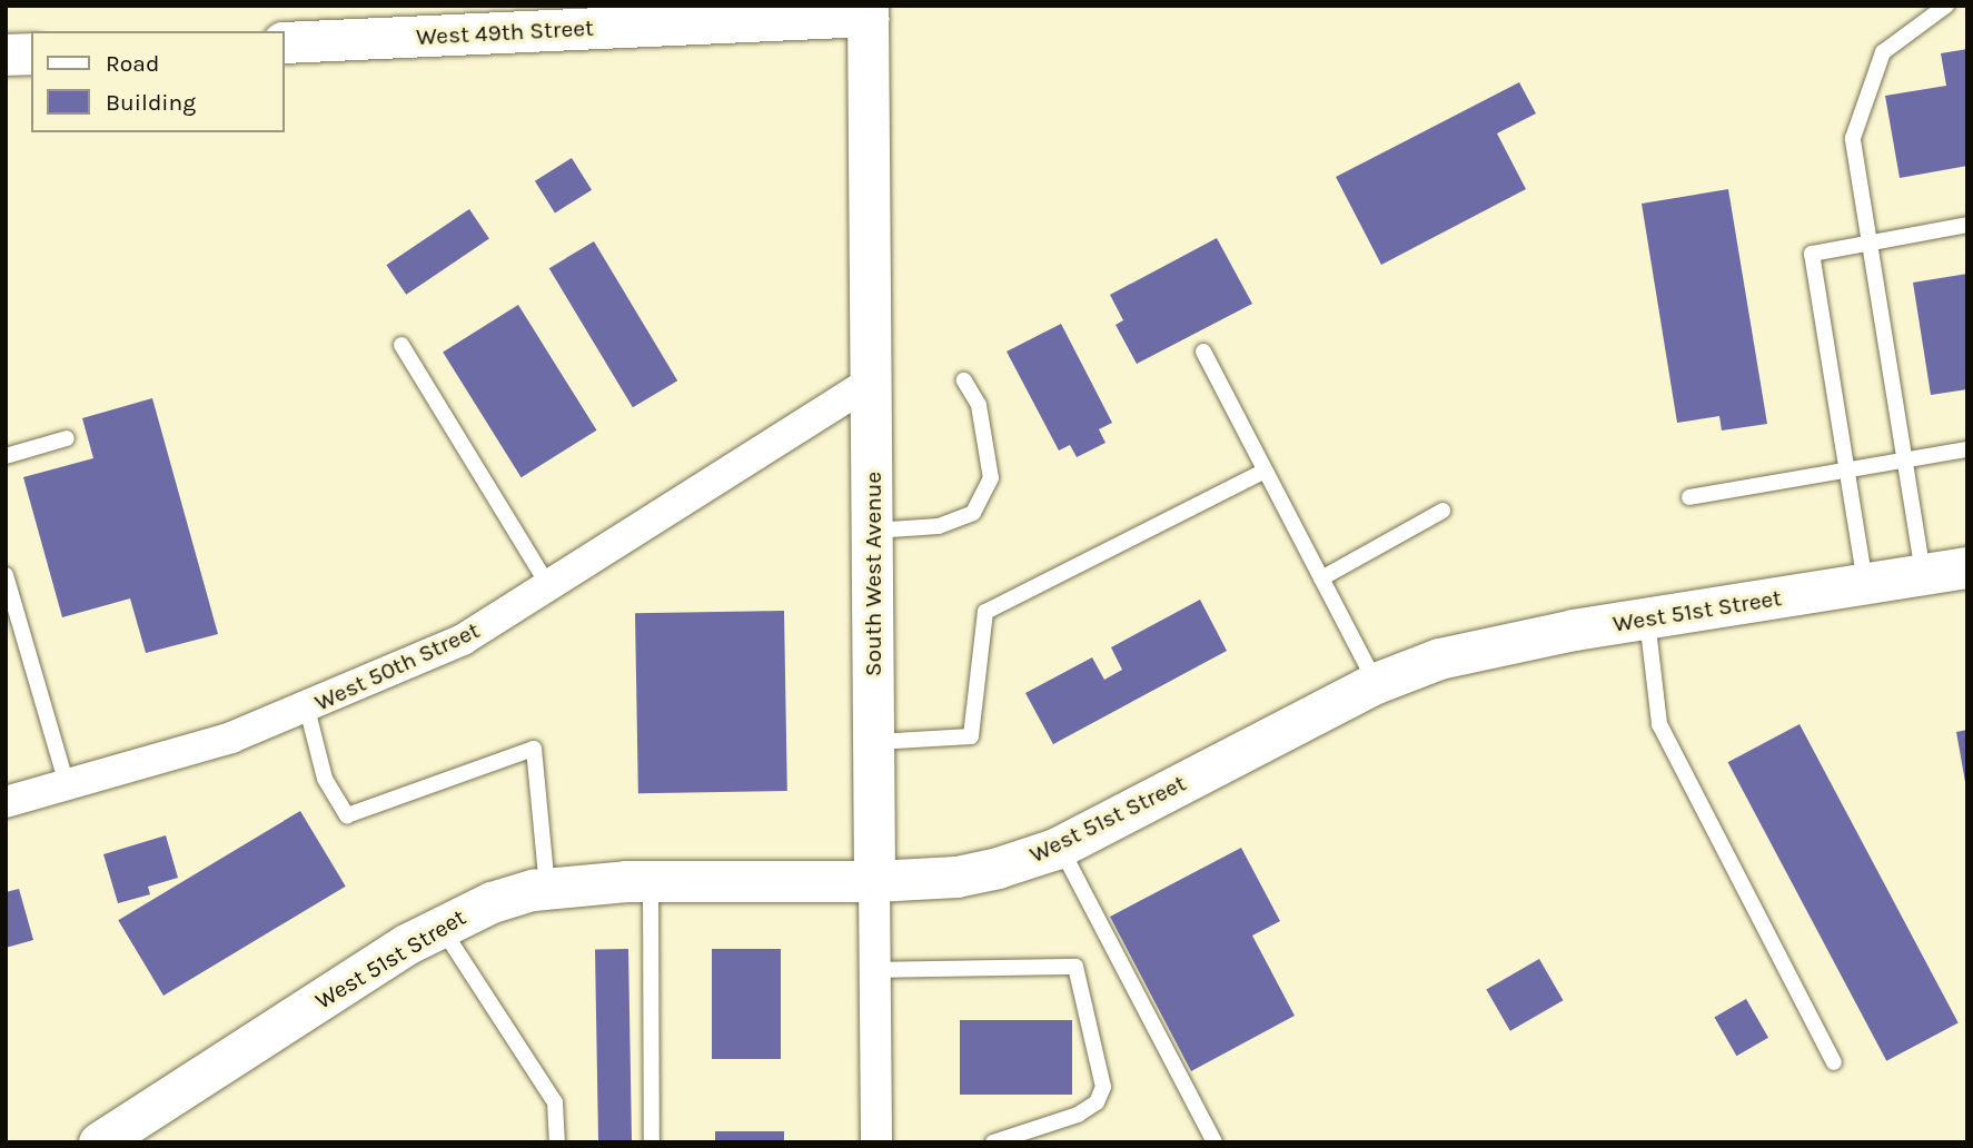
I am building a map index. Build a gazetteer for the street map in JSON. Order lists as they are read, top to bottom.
{
  "streets": {
    "street": [
      "West 49th Street",
      "South West Avenue",
      "West 51st Street",
      "West 50th Street"
    ]
  },
  "crossings": [
    ["West 49th Street", "South West Avenue"],
    ["South West Avenue", "West 51st Street"],
    ["South West Avenue", "West 50th Street"]
  ],
  "legend": ["Road", "Building"]
}
